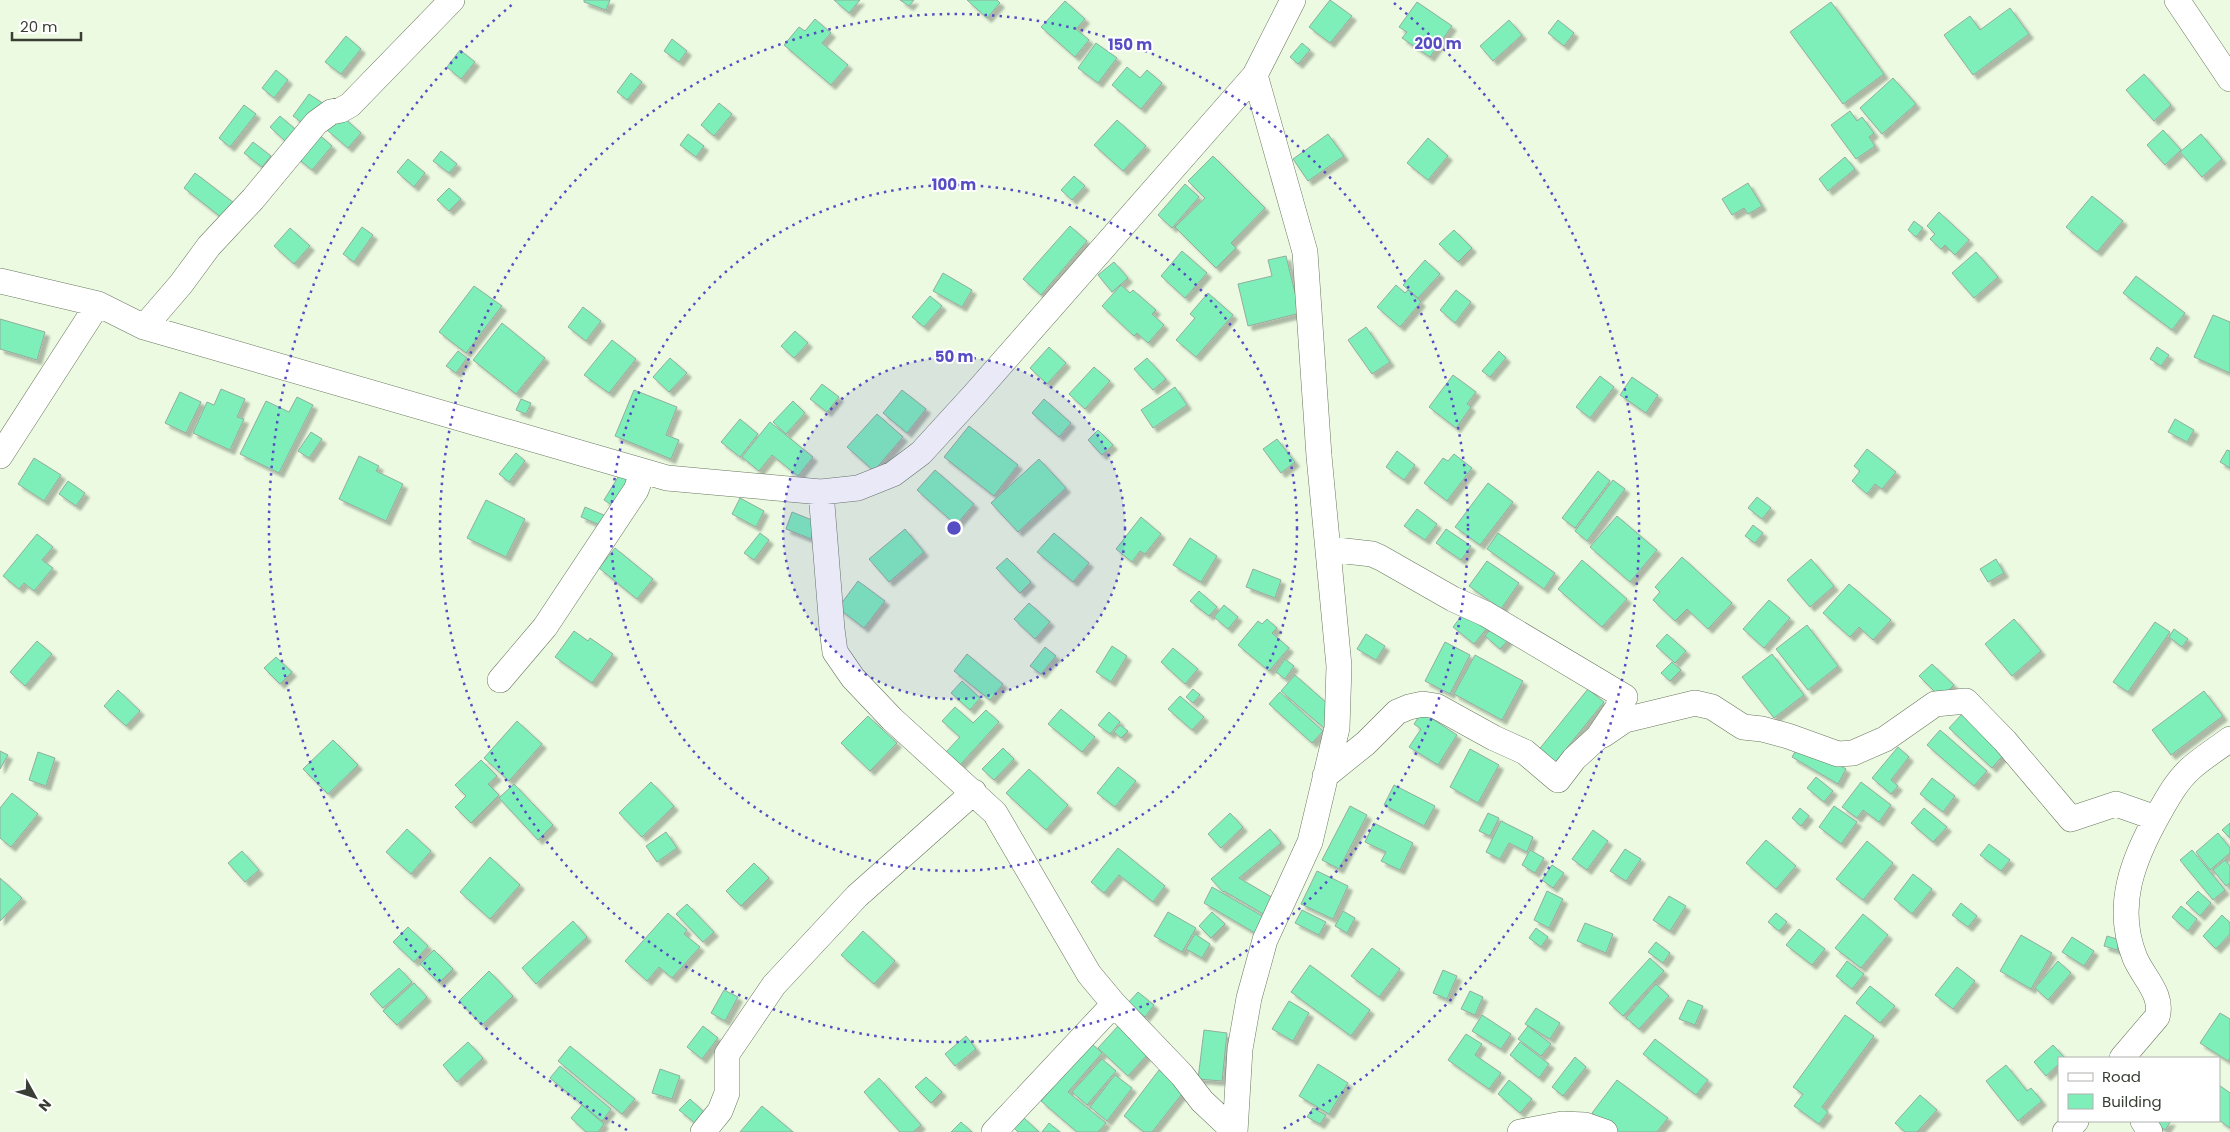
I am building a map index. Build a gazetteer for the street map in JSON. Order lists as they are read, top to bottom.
{
  "legend": ["Road", "Building"],
  "scale_bar": "20 m",
  "north": "bottom right",
  "rings": [
    "200 m",
    "150 m",
    "100 m",
    "50 m"
  ]
}
